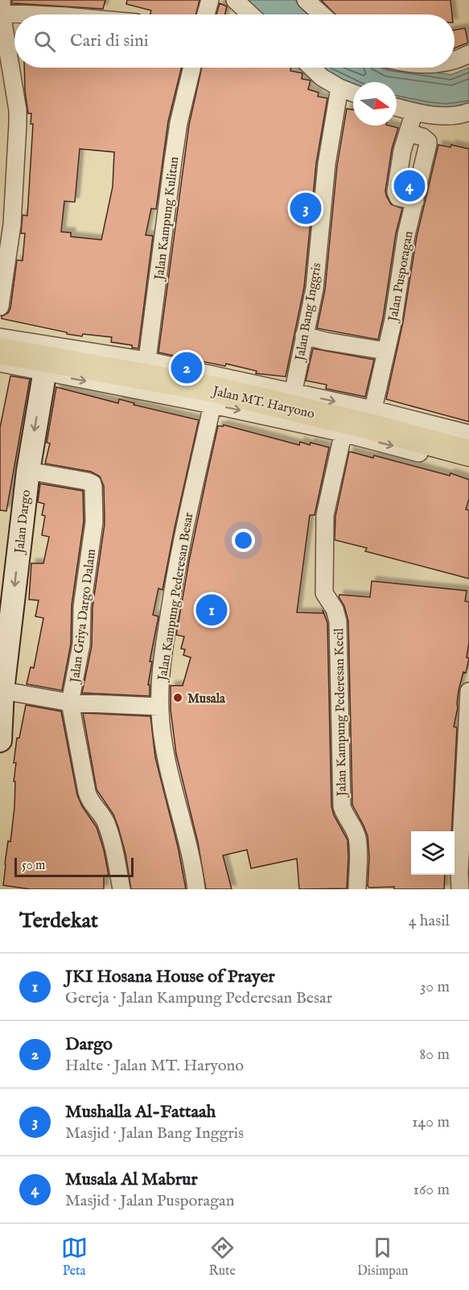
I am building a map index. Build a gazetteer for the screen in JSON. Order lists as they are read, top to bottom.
{
  "streets": {
    "main road": ["Jalan MT. Haryono"],
    "street": [
      "Jalan Kampung Kulitan",
      "Jalan Pusporagan",
      "Jalan Bang Inggris",
      "Jalan Dargo",
      "Jalan Kampung Pederesan Besar",
      "Jalan Griya Dargo Dalam",
      "Jalan Kampung Pederesan Kecil"
    ]
  },
  "crossings": [
    ["Jalan Kampung Kulitan", "Jalan MT. Haryono"],
    ["Jalan Pusporagan", "Jalan MT. Haryono"],
    ["Jalan Pusporagan", "Jalan Kampung Pederesan Kecil"],
    ["Jalan Bang Inggris", "Jalan MT. Haryono"],
    ["Jalan MT. Haryono", "Jalan Dargo"],
    ["Jalan MT. Haryono", "Jalan Kampung Pederesan Besar"],
    ["Jalan MT. Haryono", "Jalan Kampung Pederesan Kecil"],
    ["Jalan Dargo", "Jalan Griya Dargo Dalam"]
  ],
  "one_way": ["Jalan Dargo"],
  "places": ["Musala"],
  "scale_bar": "50 m",
  "north": "right",
  "page": {
    "search": "Cari di sini",
    "pins": [
      "4",
      "3",
      "2",
      "1"
    ],
    "scale": "50 m",
    "heading": ["Terdekat", "4 hasil"],
    "list": [
      {
        "mark": "1",
        "name": "JKI Hosana House of Prayer",
        "note": "Gereja · Jalan Kampung Pederesan Besar",
        "value": "30 m"
      },
      {
        "mark": "2",
        "name": "Dargo",
        "note": "Halte · Jalan MT. Haryono",
        "value": "80 m"
      },
      {
        "mark": "3",
        "name": "Mushalla Al-Fattaah",
        "note": "Masjid · Jalan Bang Inggris",
        "value": "140 m"
      },
      {
        "mark": "4",
        "name": "Musala Al Mabrur",
        "note": "Masjid · Jalan Pusporagan",
        "value": "160 m"
      }
    ],
    "nav": ["Peta", "Rute", "Disimpan"]
  }
}
